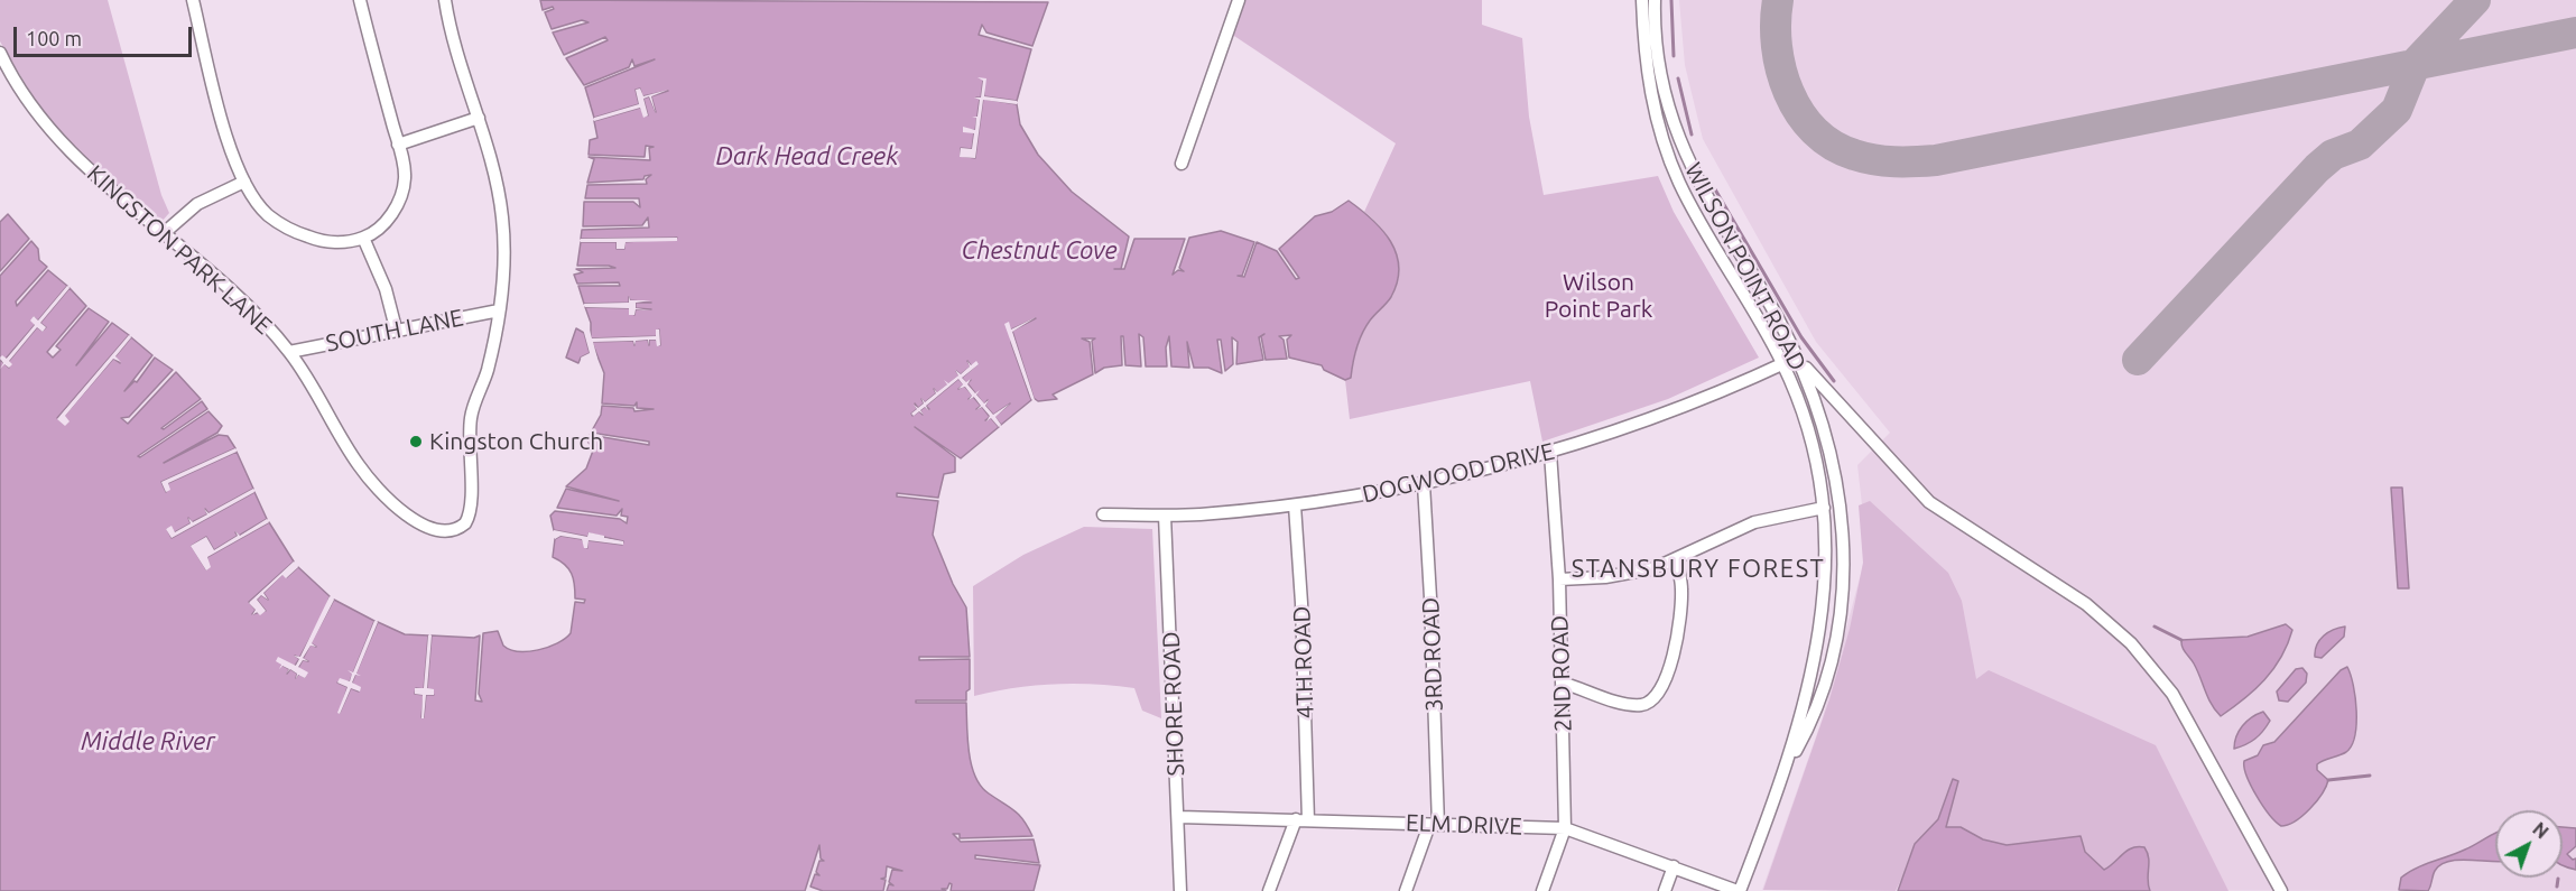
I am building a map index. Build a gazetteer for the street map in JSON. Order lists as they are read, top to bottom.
{
  "streets": {
    "street": [
      "KINGSTON PARK LANE",
      "WILSON POINT ROAD",
      "SOUTH LANE",
      "DOGWOOD DRIVE",
      "3RD ROAD",
      "4TH ROAD",
      "2ND ROAD",
      "SHORE ROAD",
      "ELM DRIVE"
    ]
  },
  "crossings": [
    ["KINGSTON PARK LANE", "SOUTH LANE"],
    ["WILSON POINT ROAD", "DOGWOOD DRIVE"],
    ["WILSON POINT ROAD", "ELM DRIVE"],
    ["DOGWOOD DRIVE", "3RD ROAD"],
    ["DOGWOOD DRIVE", "4TH ROAD"],
    ["DOGWOOD DRIVE", "2ND ROAD"],
    ["DOGWOOD DRIVE", "SHORE ROAD"],
    ["3RD ROAD", "ELM DRIVE"],
    ["4TH ROAD", "ELM DRIVE"],
    ["2ND ROAD", "ELM DRIVE"],
    ["SHORE ROAD", "ELM DRIVE"]
  ],
  "districts": ["STANSBURY FOREST"],
  "water": ["Dark Head Creek", "Chestnut Cove", "Middle River"],
  "parks": ["Wilson Point Park"],
  "places": ["Kingston Church"],
  "scale_bar": "100 m",
  "north": "top right"
}
